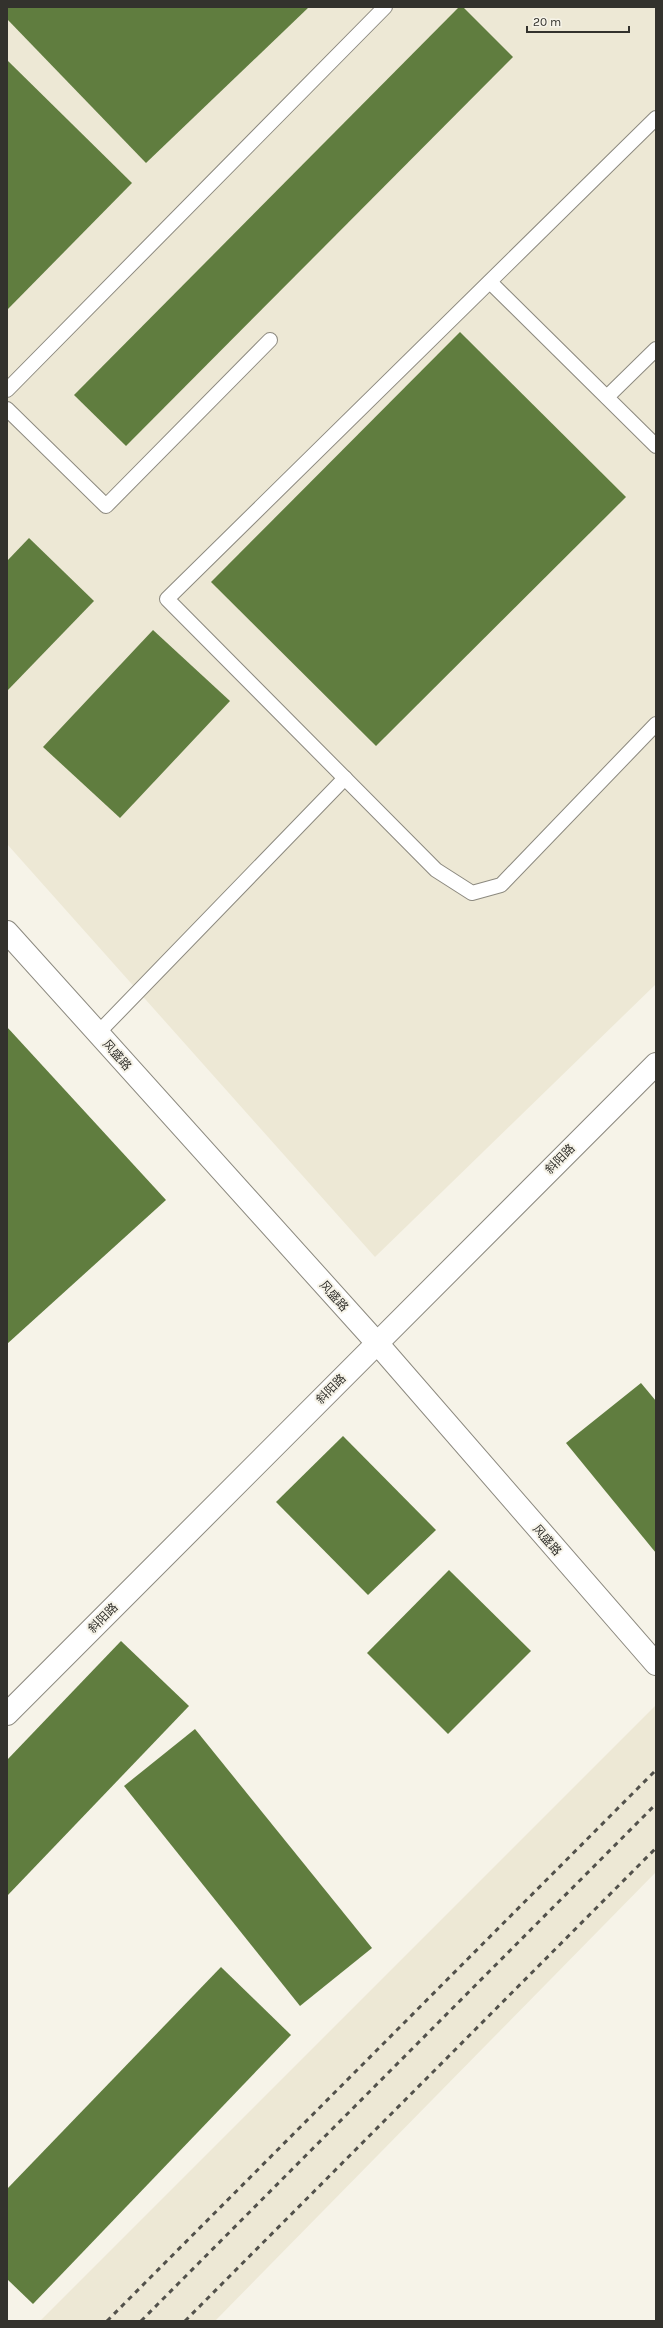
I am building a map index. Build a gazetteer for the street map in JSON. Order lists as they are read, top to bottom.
{
  "streets": {
    "street": ["风盛路", "斜阳路"]
  },
  "crossings": [
    ["风盛路", "斜阳路"]
  ],
  "scale_bar": "20 m"
}
